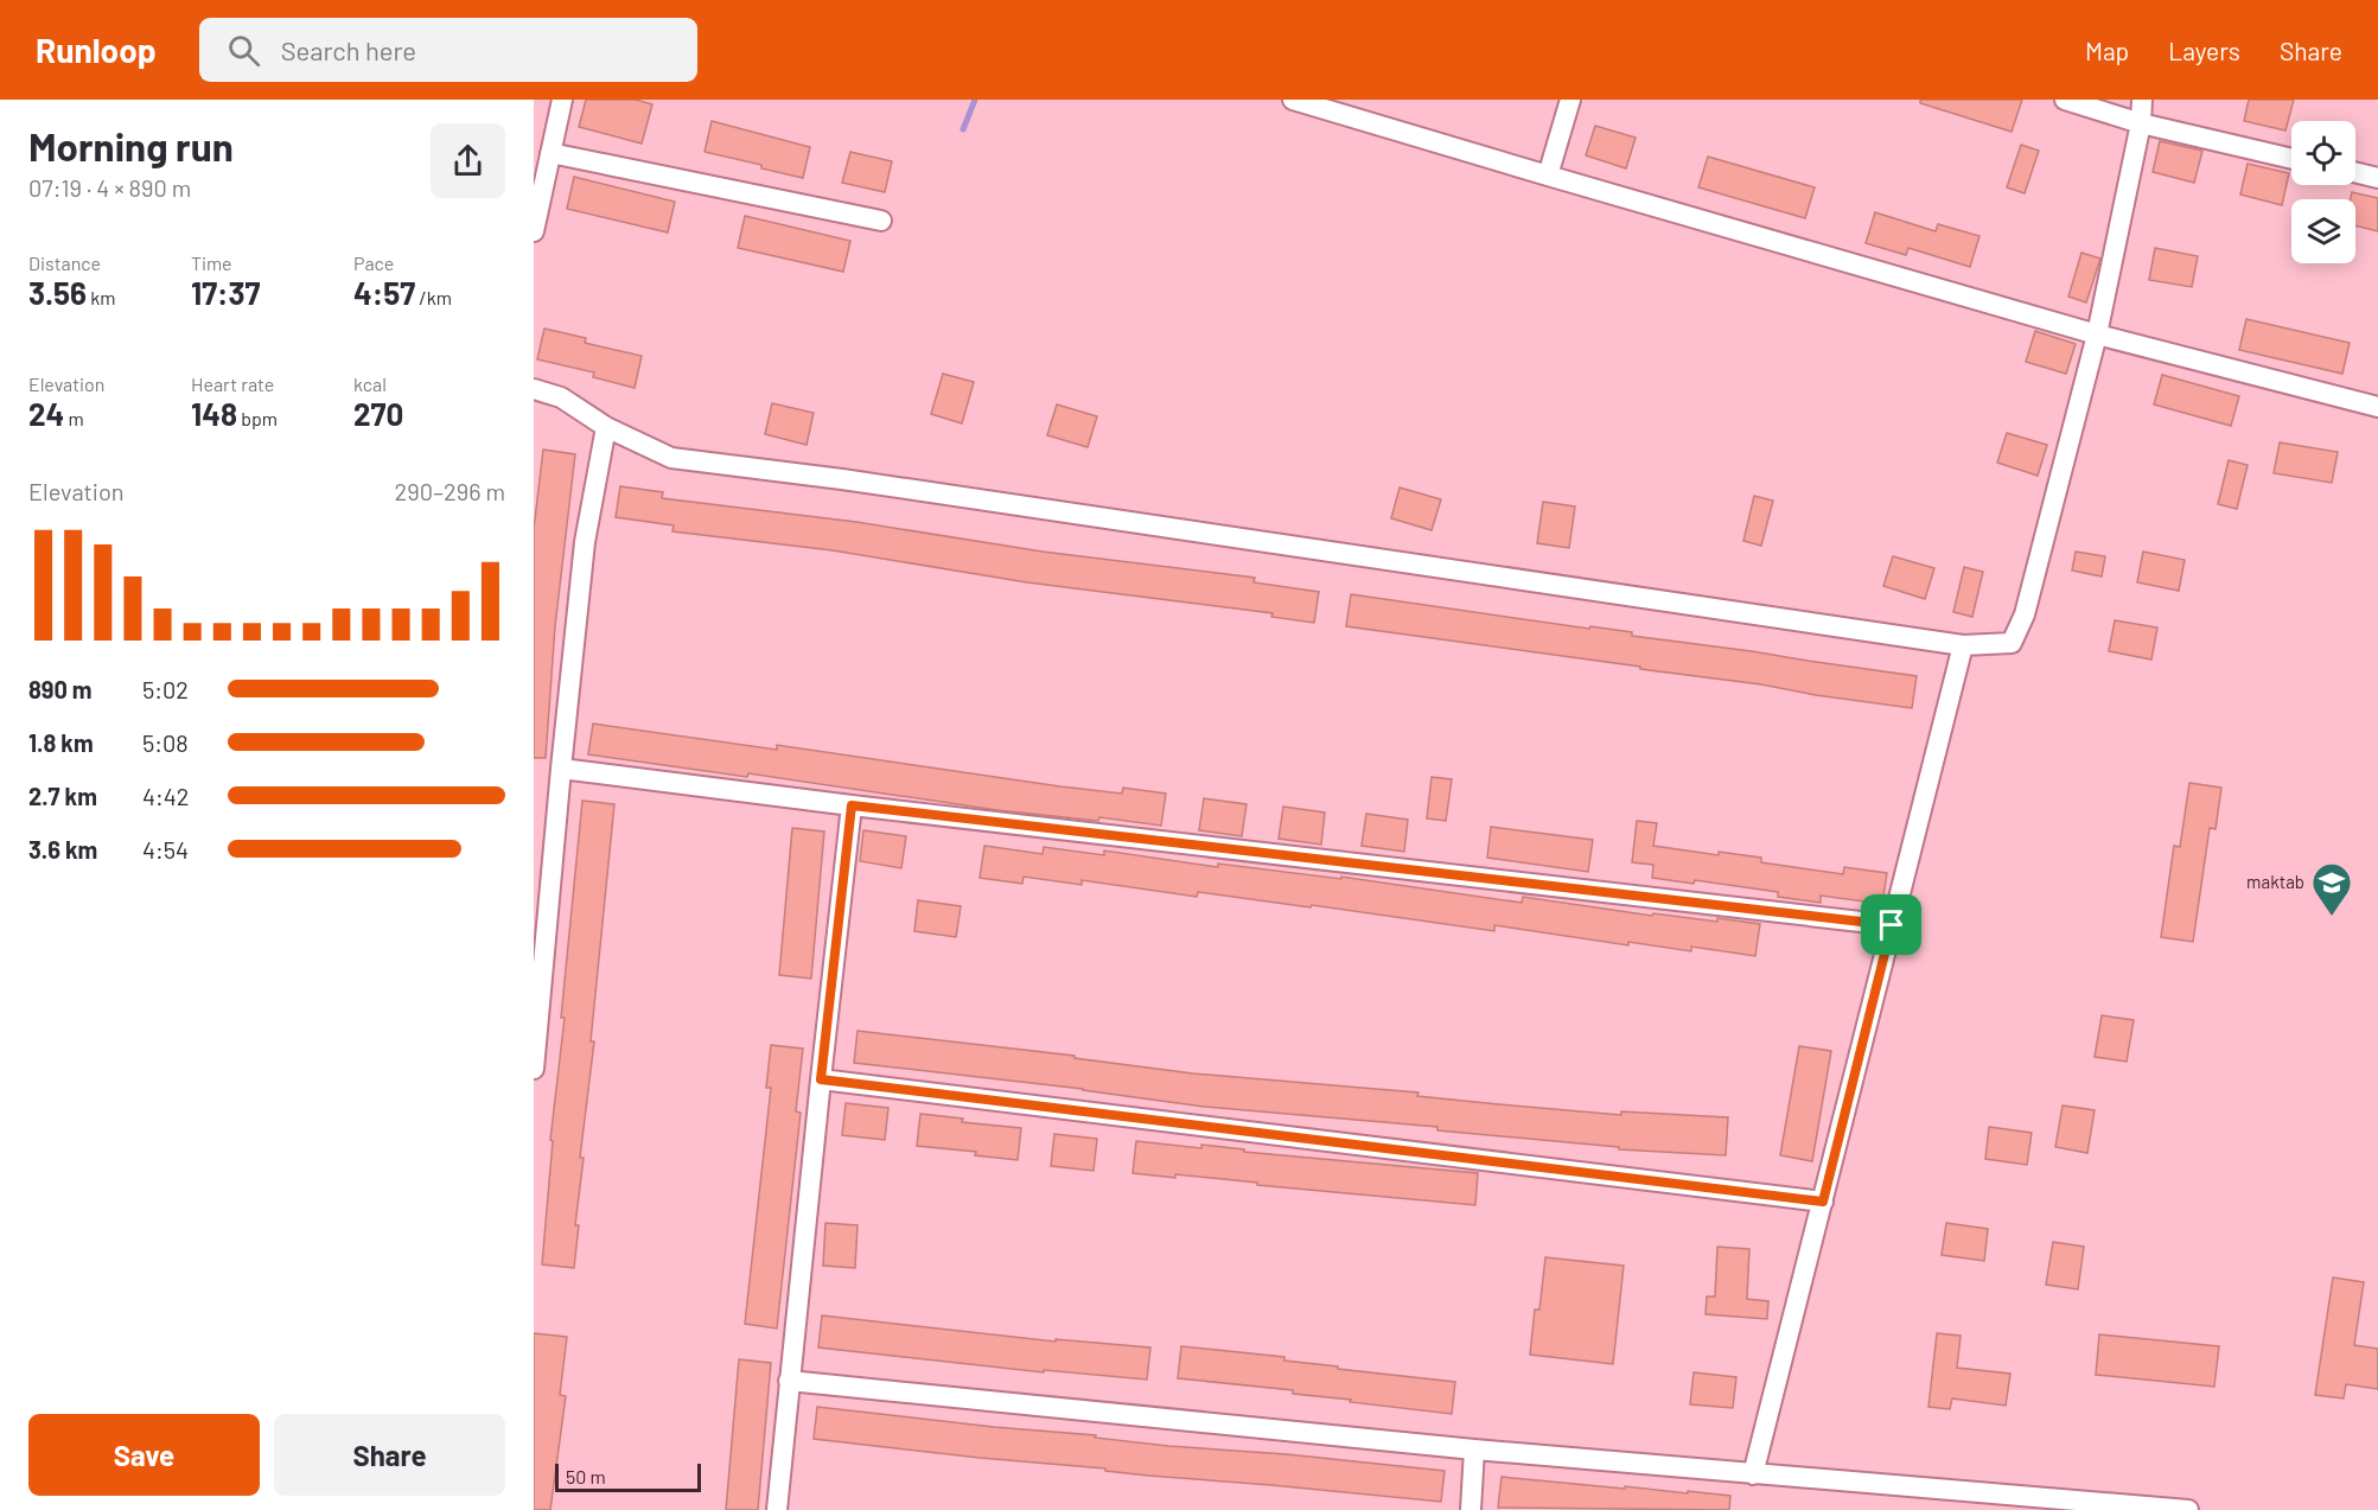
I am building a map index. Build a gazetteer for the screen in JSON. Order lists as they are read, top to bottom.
{
  "places": {
    "school or university": ["maktab"]
  },
  "scale_bar": "50 m",
  "page": {
    "header": "Runloop",
    "search": "Search here",
    "nav": ["Map", "Layers", "Share"],
    "heading": ["Morning run", "07:19 · 4 × 890 m"],
    "stats": [
      ["Distance", "3.56 km"],
      ["Time", "17:37"],
      ["Pace", "4:57 /km"],
      ["Elevation", "24 m"],
      ["Heart rate", "148 bpm"],
      ["kcal", "270"]
    ],
    "chart": ["Elevation", "290–296 m"],
    "list": [
      {
        "name": "890 m",
        "note": "5:02"
      },
      {
        "name": "1.8 km",
        "note": "5:08"
      },
      {
        "name": "2.7 km",
        "note": "4:42"
      },
      {
        "name": "3.6 km",
        "note": "4:54"
      }
    ],
    "buttons": ["Save", "Share"],
    "scale": "50 m"
  }
}
